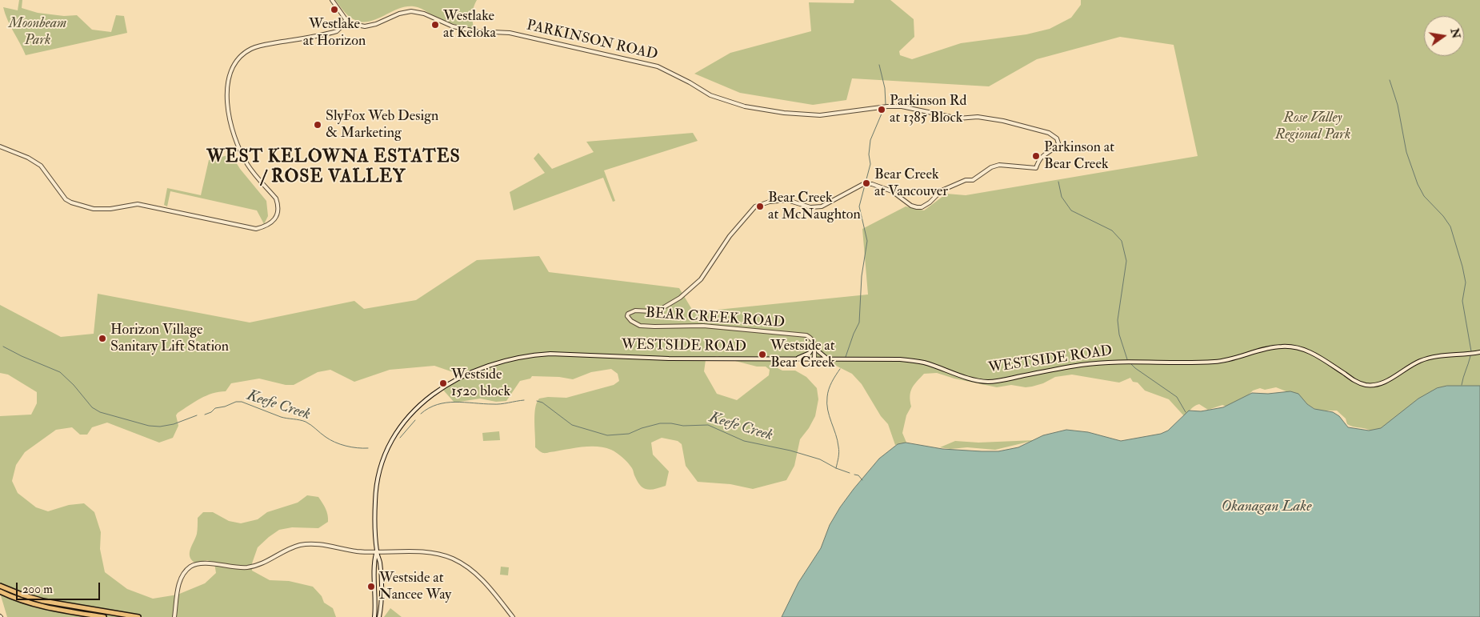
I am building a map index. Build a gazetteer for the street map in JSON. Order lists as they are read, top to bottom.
{
  "streets": {
    "street": ["PARKINSON ROAD", "BEAR CREEK ROAD", "WESTSIDE ROAD"]
  },
  "crossings": [
    ["PARKINSON ROAD", "BEAR CREEK ROAD"]
  ],
  "districts": ["WEST KELOWNA ESTATES / ROSE VALLEY"],
  "water": ["Keefe Creek", "Okanagan Lake"],
  "parks": ["Moonbeam Park", "Rose Valley Regional Park"],
  "places": [
    "Westlake at Horizon",
    "Westlake at Keloka",
    "Parkinson Rd at 1385 Block",
    "SlyFox Web Design & Marketing",
    "Parkinson at Bear Creek",
    "Bear Creek at Vancouver",
    "Bear Creek at McNaughton",
    "Horizon Village Sanitary Lift Station",
    "Westside at Bear Creek",
    "Westside 1520 block",
    "Westside at Nancee Way"
  ],
  "scale_bar": "200 m",
  "north": "right"
}
